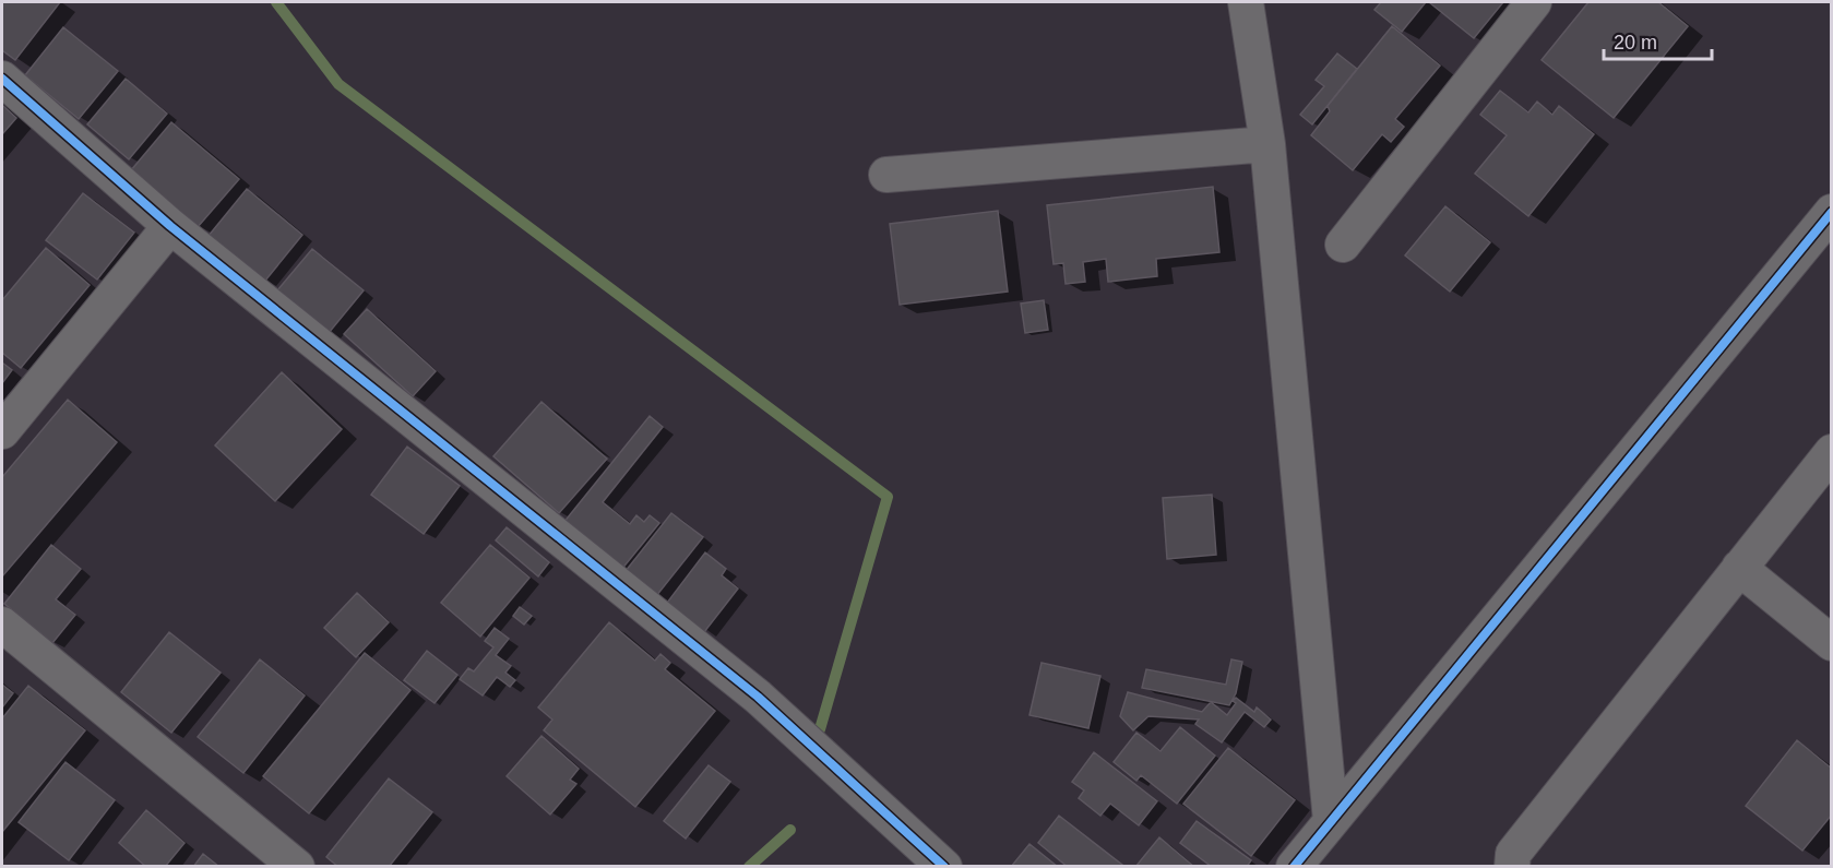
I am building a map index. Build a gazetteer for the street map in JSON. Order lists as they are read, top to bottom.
{
  "scale_bar": "20 m"
}
